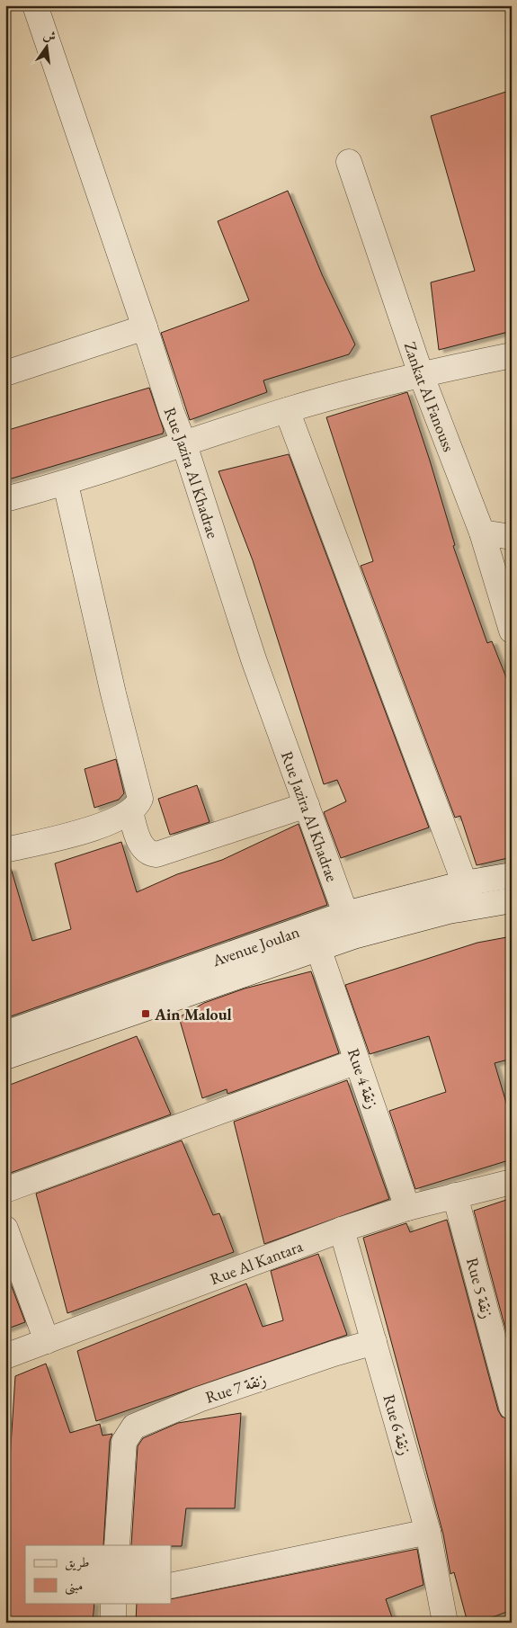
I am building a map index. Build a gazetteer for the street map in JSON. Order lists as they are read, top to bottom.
{
  "streets": {
    "street": [
      "Zankat Al Fanouss",
      "Rue Jazira Al Khadrae",
      "Avenue Joulan",
      "Rue 4 زنقة",
      "Rue Al Kantara",
      "Rue 5 زنقة",
      "Rue 7 زنقة",
      "Rue 6 زنقة"
    ]
  },
  "crossings": [
    ["Rue Jazira Al Khadrae", "Avenue Joulan"],
    ["Avenue Joulan", "Rue 4 زنقة"],
    ["Rue 4 زنقة", "Rue Al Kantara"],
    ["Rue Al Kantara", "Rue 5 زنقة"],
    ["Rue Al Kantara", "Rue 6 زنقة"],
    ["Rue 7 زنقة", "Rue 6 زنقة"]
  ],
  "places": {
    "transit": ["Ain Maloul"]
  },
  "legend": ["طريق", "مبنى"],
  "north": "top"
}
